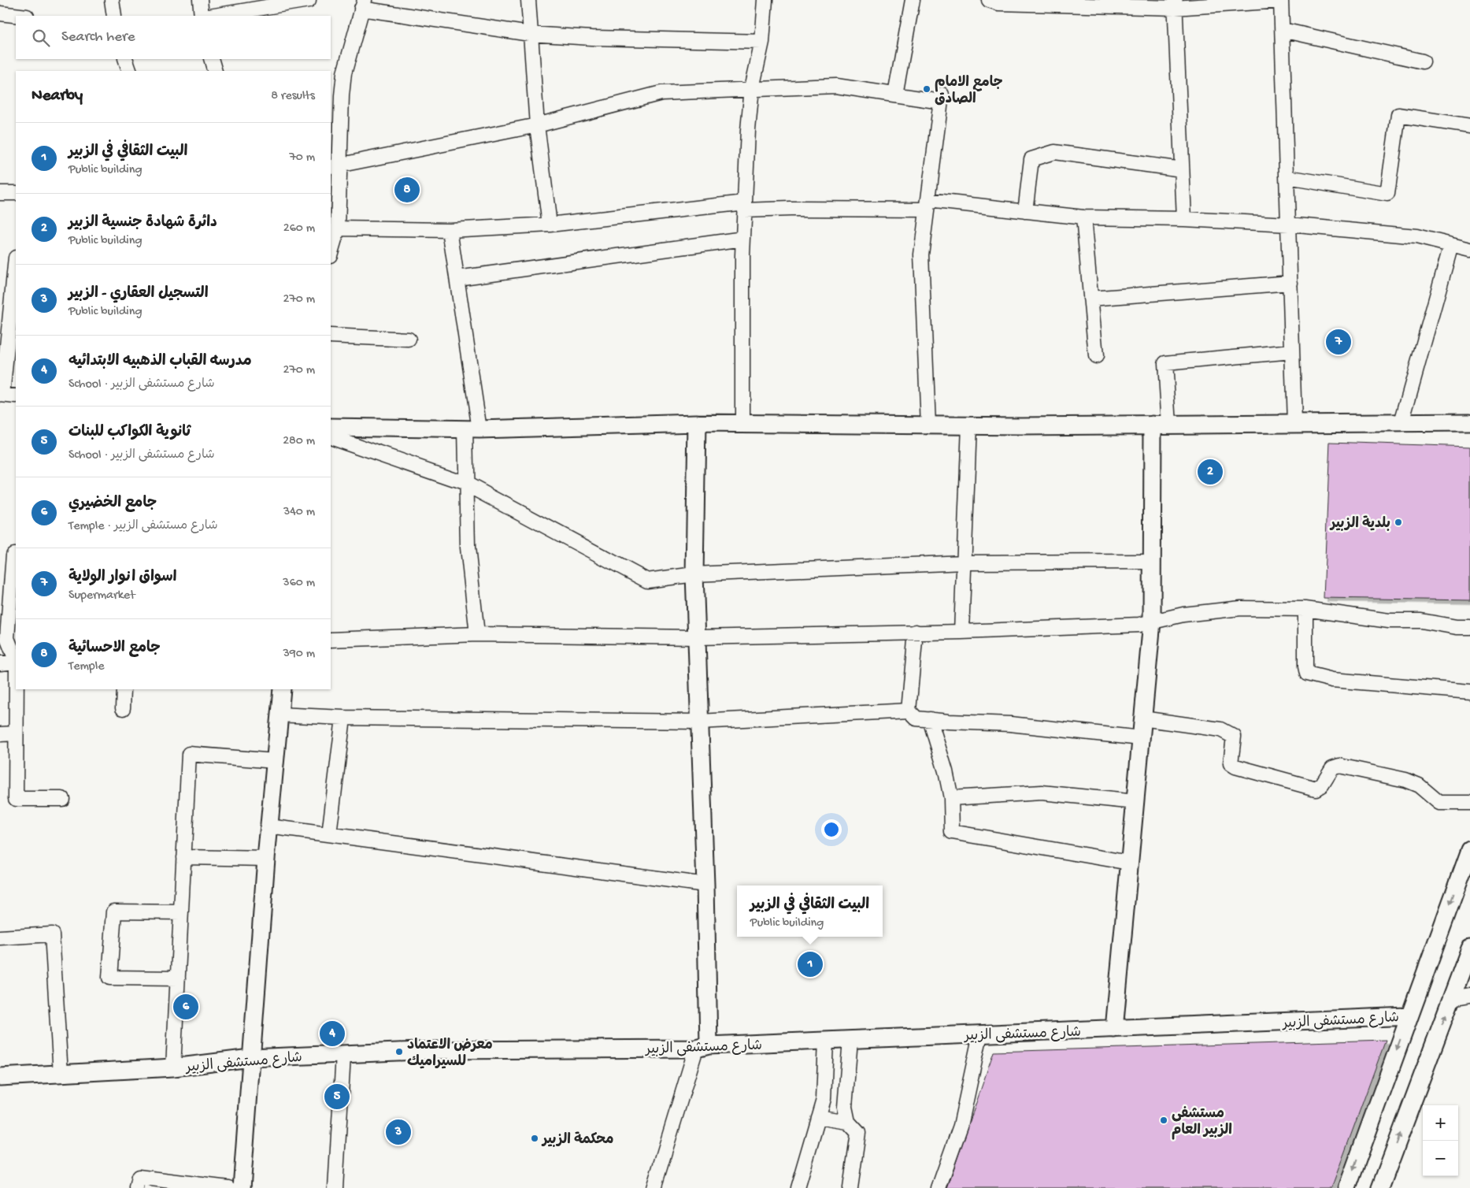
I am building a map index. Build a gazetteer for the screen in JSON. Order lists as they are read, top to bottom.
{
  "streets": {
    "street": ["شارع مستشفى الزبير"]
  },
  "places": [
    "جامع الامام الصادق",
    "بلدية الزبير",
    "معرض الاعتماد للسيراميك",
    "مستشفى الزبير العام",
    "محكمة الزبير"
  ],
  "page": {
    "search": "Search here",
    "heading": ["Nearby", "8 results"],
    "list": [
      {
        "mark": "1",
        "name": "البيت الثقافي في الزبير",
        "note": "Public building",
        "value": "70 m"
      },
      {
        "mark": "2",
        "name": "دائرة شهادة جنسية الزبير",
        "note": "Public building",
        "value": "260 m"
      },
      {
        "mark": "3",
        "name": "التسجيل العقاري - الزبير",
        "note": "Public building",
        "value": "270 m"
      },
      {
        "mark": "4",
        "name": "مدرسه القباب الذهبيه الابتدائيه",
        "note": "School · شارع مستشفى الزبير",
        "value": "270 m"
      },
      {
        "mark": "5",
        "name": "ثانوية الكواكب للبنات",
        "note": "School · شارع مستشفى الزبير",
        "value": "280 m"
      },
      {
        "mark": "6",
        "name": "جامع الخضيري",
        "note": "Temple · شارع مستشفى الزبير",
        "value": "340 m"
      },
      {
        "mark": "7",
        "name": "اسواق انوار الولاية",
        "note": "Supermarket",
        "value": "360 m"
      },
      {
        "mark": "8",
        "name": "جامع الاحسائية",
        "note": "Temple",
        "value": "390 m"
      }
    ],
    "pins": [
      "8",
      "7",
      "2",
      "1",
      "6",
      "4",
      "5",
      "3"
    ],
    "popup": ["البيت الثقافي في الزبير", "Public building"],
    "map_buttons": ["+", "−"]
  }
}
